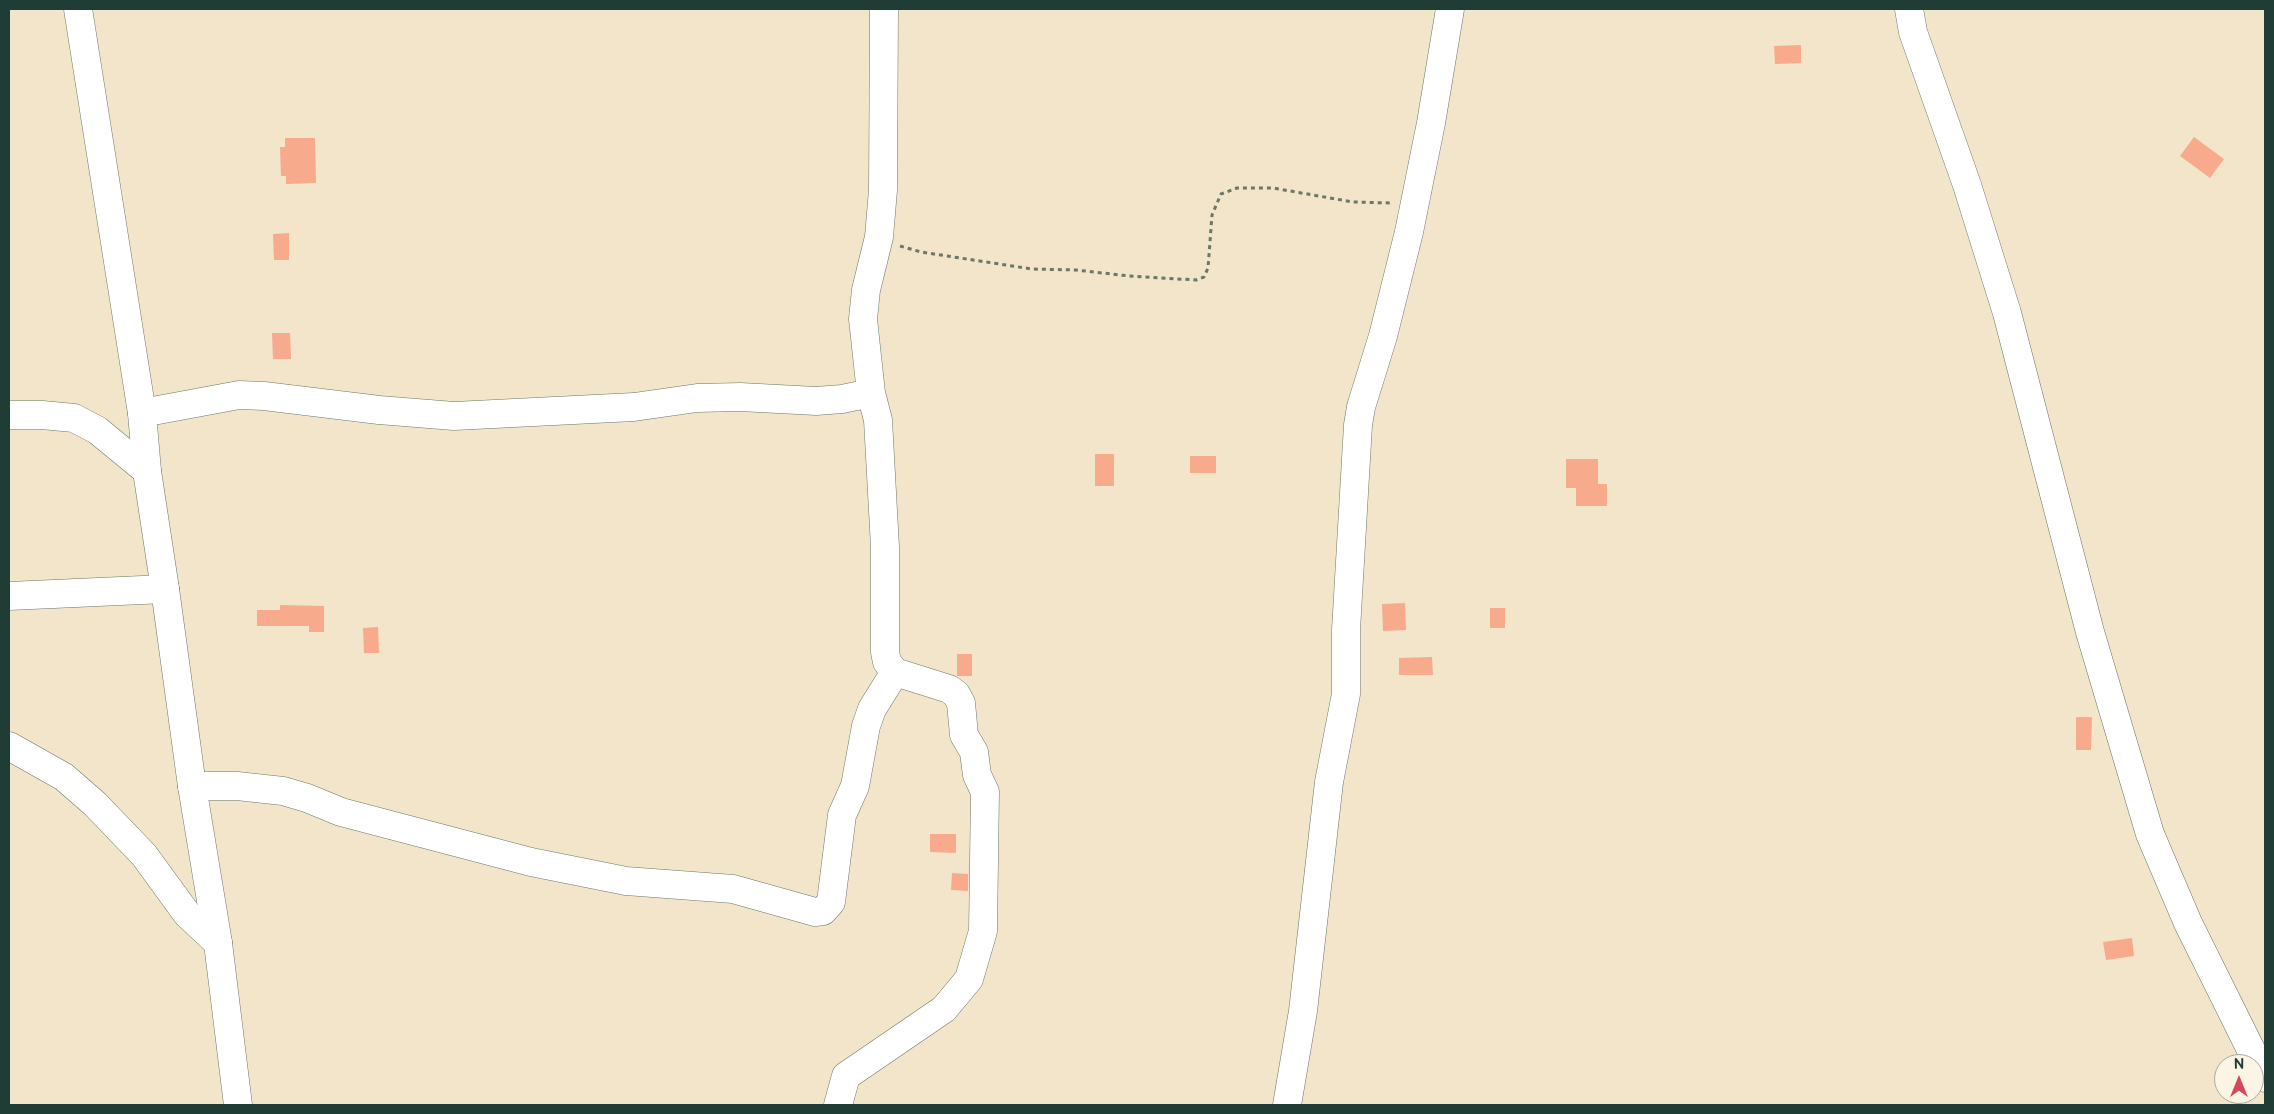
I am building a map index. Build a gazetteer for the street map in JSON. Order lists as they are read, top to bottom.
{
  "north": "top"
}
